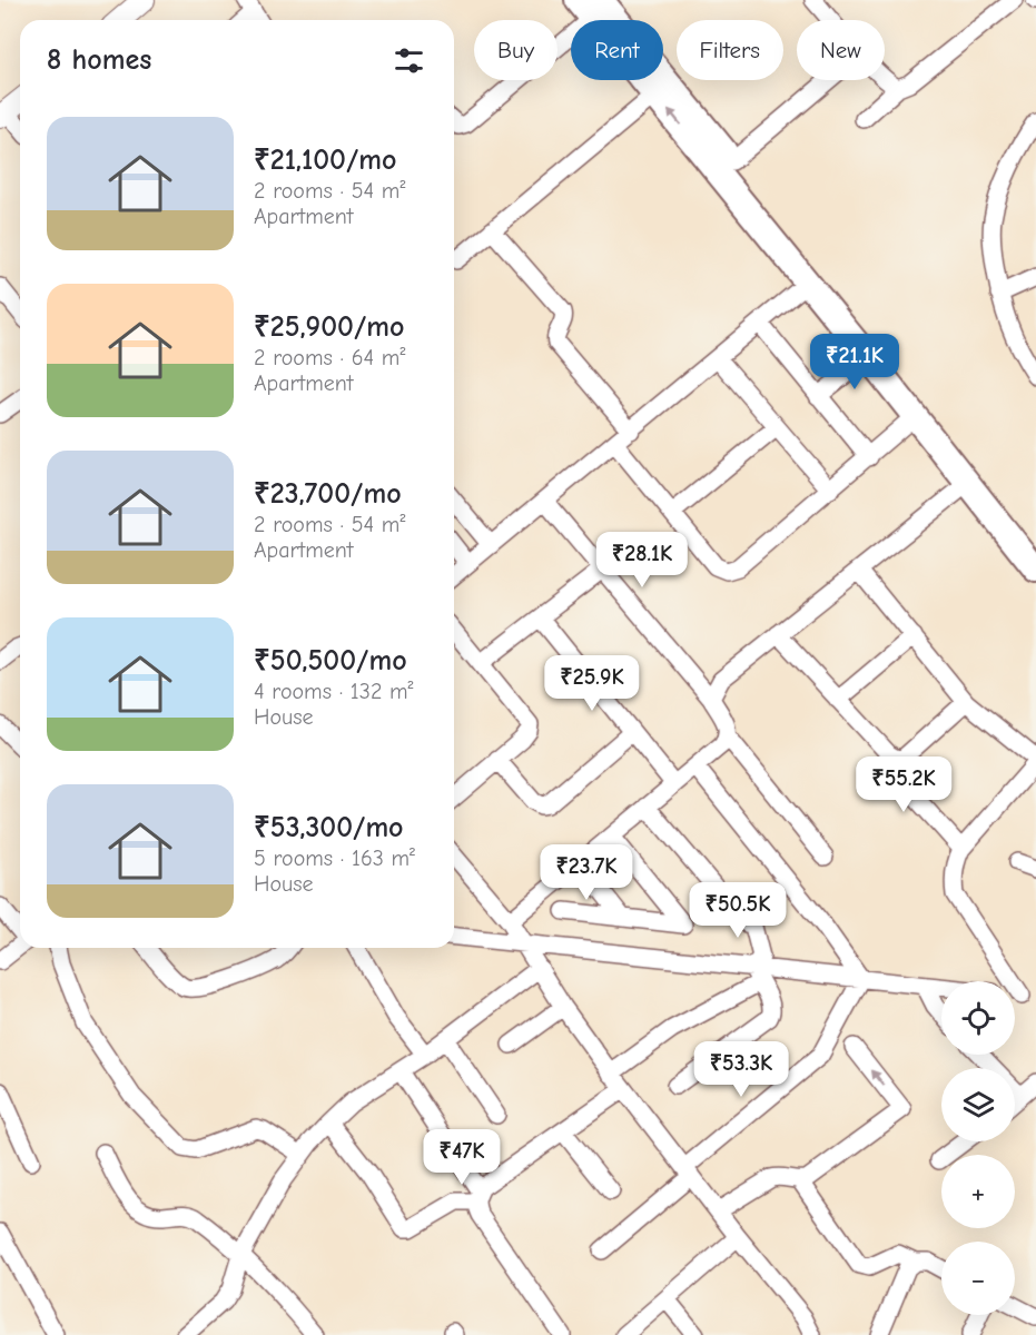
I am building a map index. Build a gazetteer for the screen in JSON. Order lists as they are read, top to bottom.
{
  "page": {
    "chip": [
      "Buy",
      "Rent",
      "Filters",
      "New"
    ],
    "heading": "8 homes",
    "list": [
      {
        "name": "₹21,100/mo",
        "note": "2 rooms · 54 m² · Apartment"
      },
      {
        "name": "₹25,900/mo",
        "note": "2 rooms · 64 m² · Apartment"
      },
      {
        "name": "₹23,700/mo",
        "note": "2 rooms · 54 m² · Apartment"
      },
      {
        "name": "₹50,500/mo",
        "note": "4 rooms · 132 m² · House"
      },
      {
        "name": "₹53,300/mo",
        "note": "5 rooms · 163 m² · House"
      }
    ],
    "price": [
      "₹21.1K",
      "₹28.1K",
      "₹25.9K",
      "₹55.2K",
      "₹23.7K",
      "₹50.5K",
      "₹53.3K",
      "₹47K"
    ],
    "map_buttons": ["+", "−"]
  }
}
